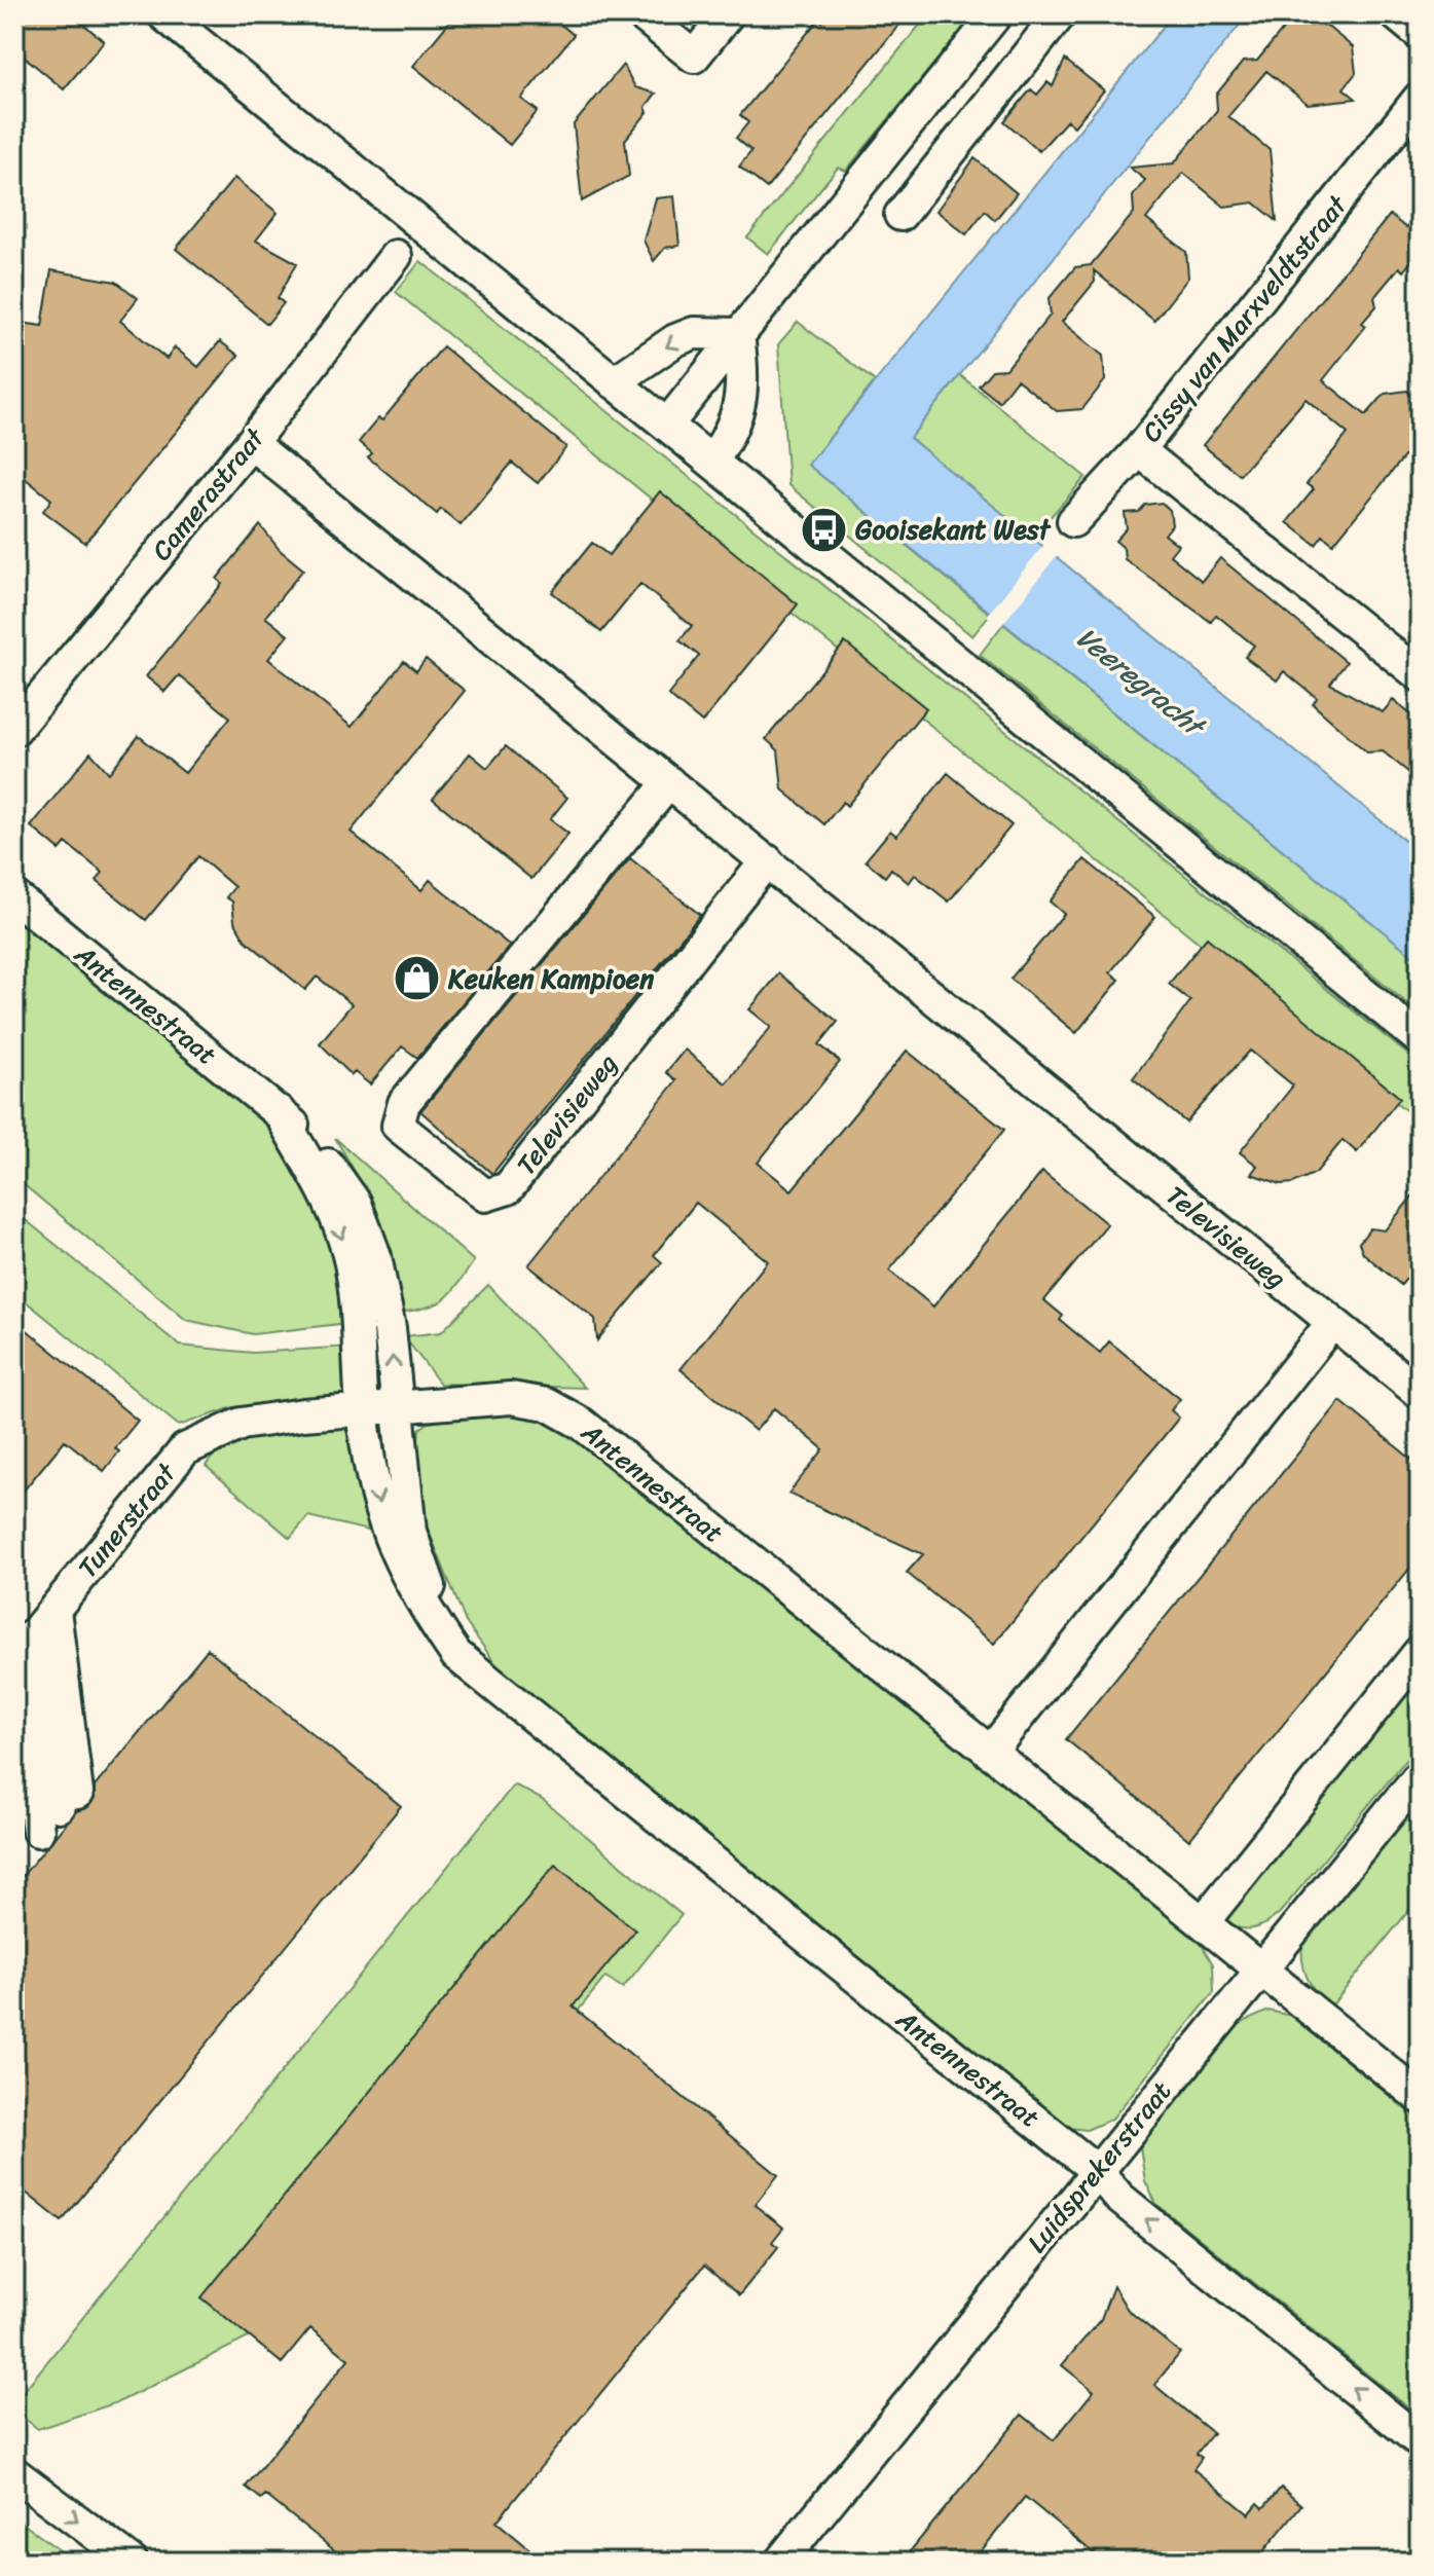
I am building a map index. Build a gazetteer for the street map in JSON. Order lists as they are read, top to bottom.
{
  "streets": {
    "street": [
      "Cissy van Marxveldtstraat",
      "Camerastraat",
      "Antennestraat",
      "Televisieweg",
      "Tunerstraat",
      "Luidsprekerstraat"
    ]
  },
  "crossings": [
    ["Camerastraat", "Televisieweg"],
    ["Antennestraat", "Tunerstraat"],
    ["Antennestraat", "Luidsprekerstraat"]
  ],
  "water": ["Veeregracht"],
  "places": {
    "bus stop": ["Gooisekant West"],
    "shop": ["Keuken Kampioen"]
  }
}
